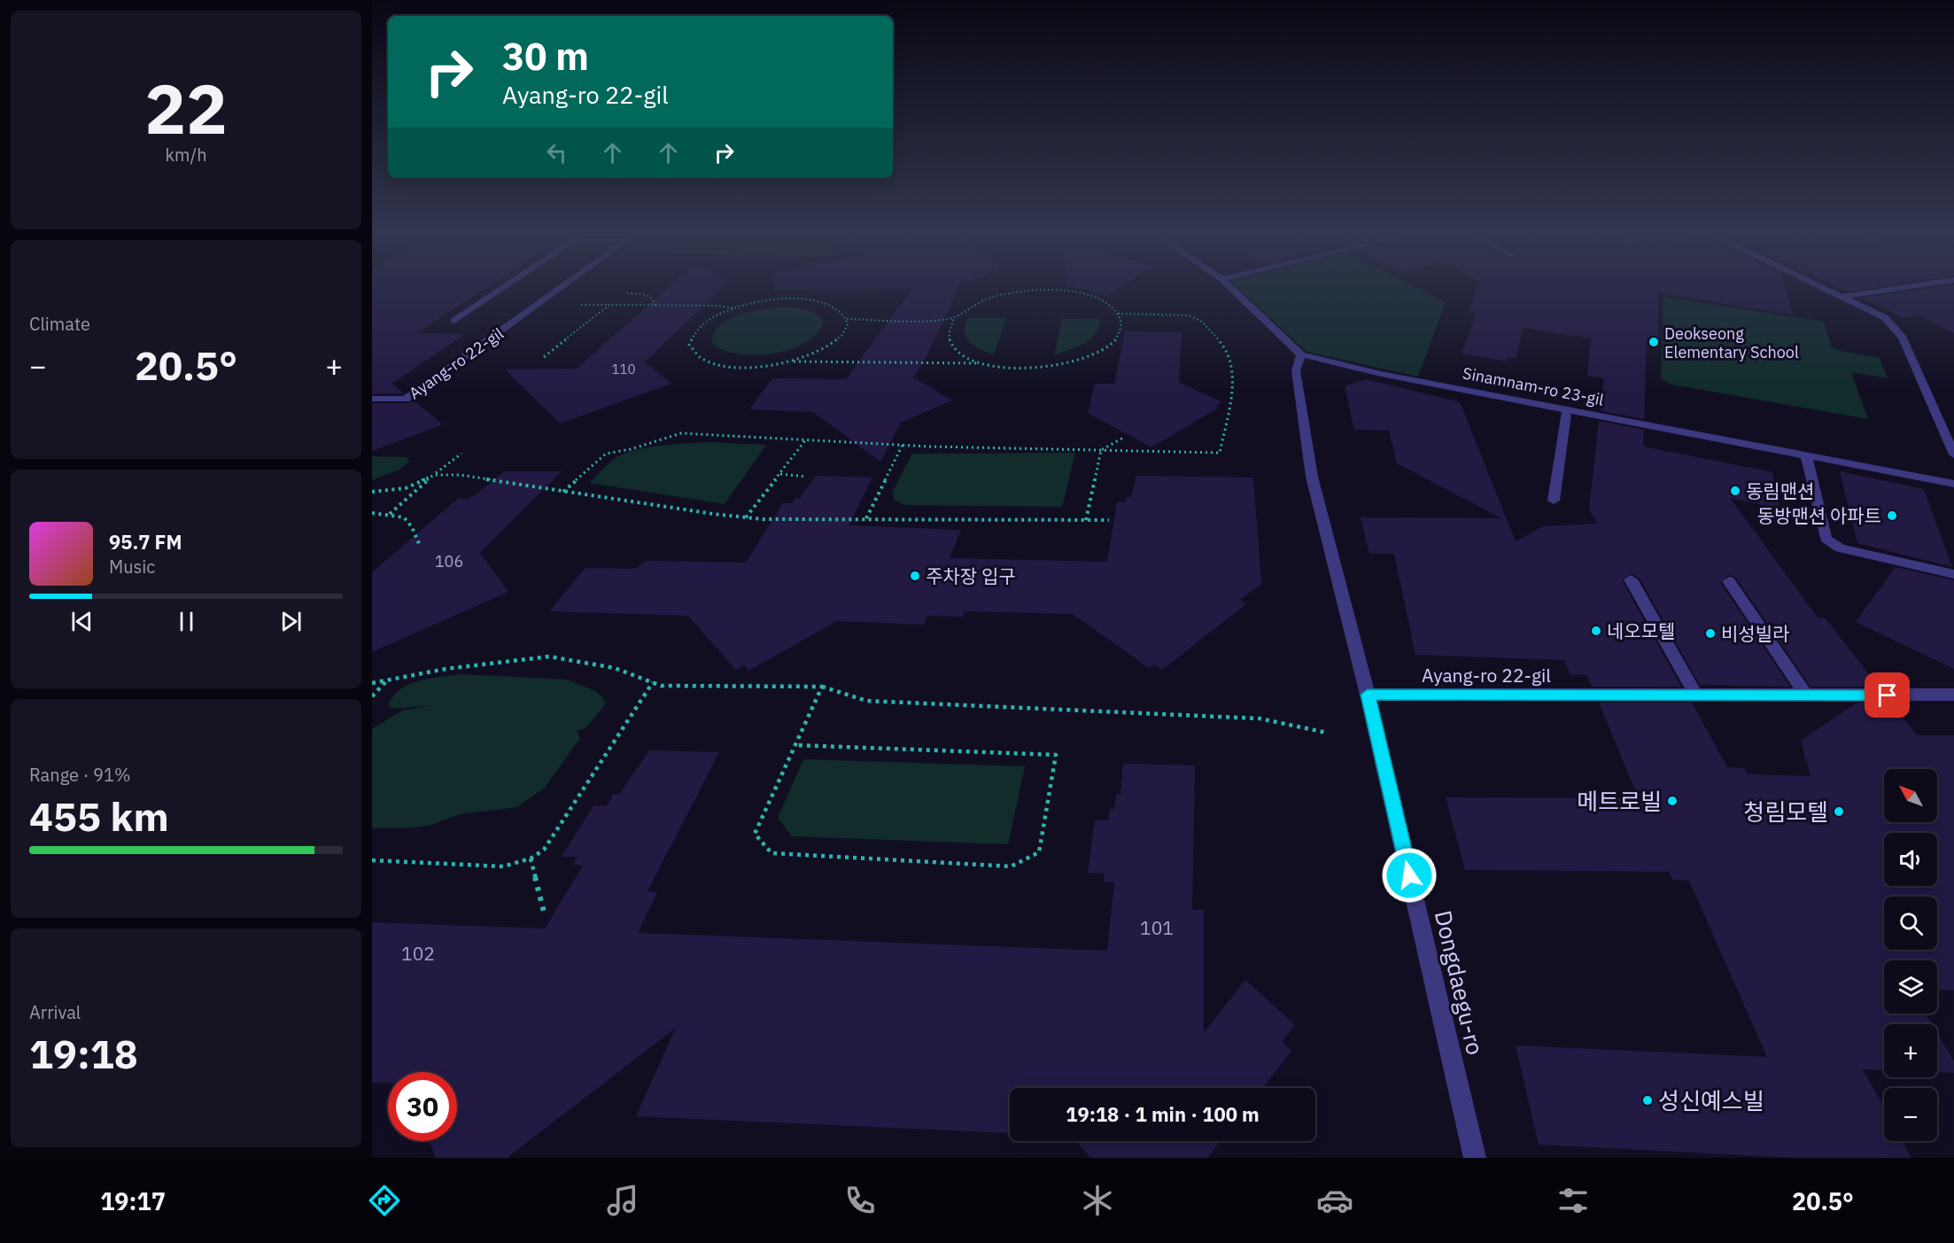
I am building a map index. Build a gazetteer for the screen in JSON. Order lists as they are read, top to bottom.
{
  "streets": {
    "street": ["Ayang-ro 22-gil", "Sinamnam-ro 23-gil", "Dongdaegu-ro"]
  },
  "crossings": [
    ["Ayang-ro 22-gil", "Dongdaegu-ro"]
  ],
  "places": [
    "Deokseong Elementary School",
    "동림맨션",
    "동방맨션 아파트",
    "주차장 입구",
    "네오모텔",
    "비성빌라",
    "메트로빌",
    "청림모텔",
    "성신예스빌"
  ],
  "house_numbers": [
    "110",
    "106",
    "101",
    "102"
  ],
  "north": "top left",
  "page": {
    "tile": [
      ["22", "km/h"],
      "Climate",
      ["Range · 91%", "455 km"],
      ["Arrival", "19:18"]
    ],
    "turn": ["30 m", "Ayang-ro 22-gil"],
    "heat": ["−", "20.5°", "+"],
    "song": ["95.7 FM", "Music"],
    "map_buttons": ["+", "−"],
    "limit": "30",
    "trip": "19:18 · 1 min · 100 m",
    "tabs": ["19:17", "20.5°"]
  }
}
